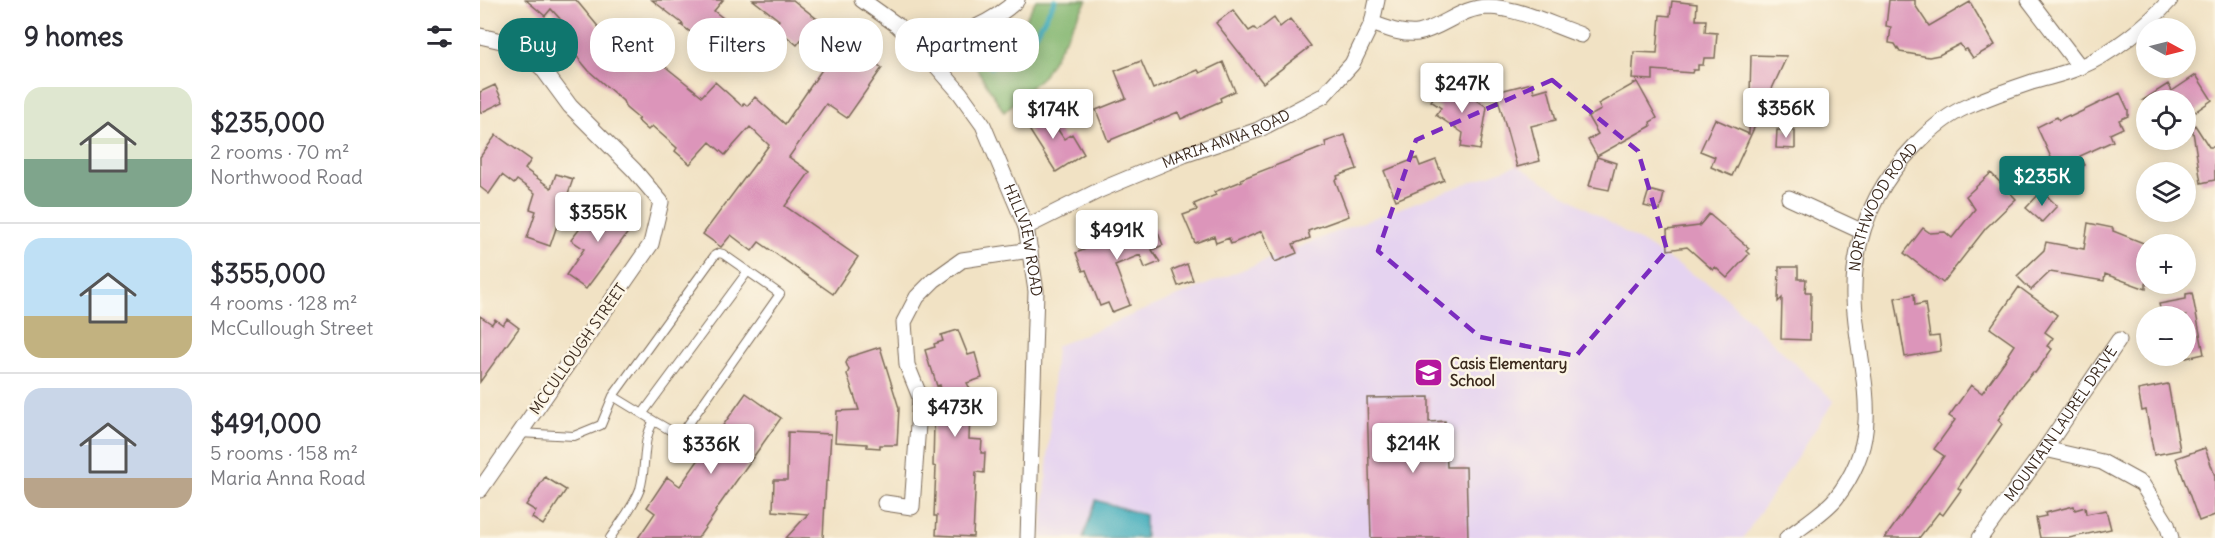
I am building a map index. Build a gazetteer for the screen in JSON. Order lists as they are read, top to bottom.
{
  "streets": {
    "street": [
      "MARIA ANNA ROAD",
      "NORTHWOOD ROAD",
      "HILLVIEW ROAD",
      "MCCULLOUGH STREET",
      "MOUNTAIN LAUREL DRIVE"
    ]
  },
  "crossings": [
    ["MARIA ANNA ROAD", "HILLVIEW ROAD"]
  ],
  "places": {
    "school or university": ["Casis Elementary School"]
  },
  "north": "right",
  "page": {
    "heading": "9 homes",
    "map_buttons": ["+", "−"],
    "chip": [
      "Buy",
      "Rent",
      "Filters",
      "New",
      "Apartment"
    ],
    "price": [
      "$247K",
      "$356K",
      "$174K",
      "$235K",
      "$355K",
      "$491K",
      "$473K",
      "$214K",
      "$336K"
    ],
    "list": [
      {
        "name": "$235,000",
        "note": "2 rooms · 70 m² · Northwood Road"
      },
      {
        "name": "$355,000",
        "note": "4 rooms · 128 m² · McCullough Street"
      },
      {
        "name": "$491,000",
        "note": "5 rooms · 158 m² · Maria Anna Road"
      }
    ]
  }
}
